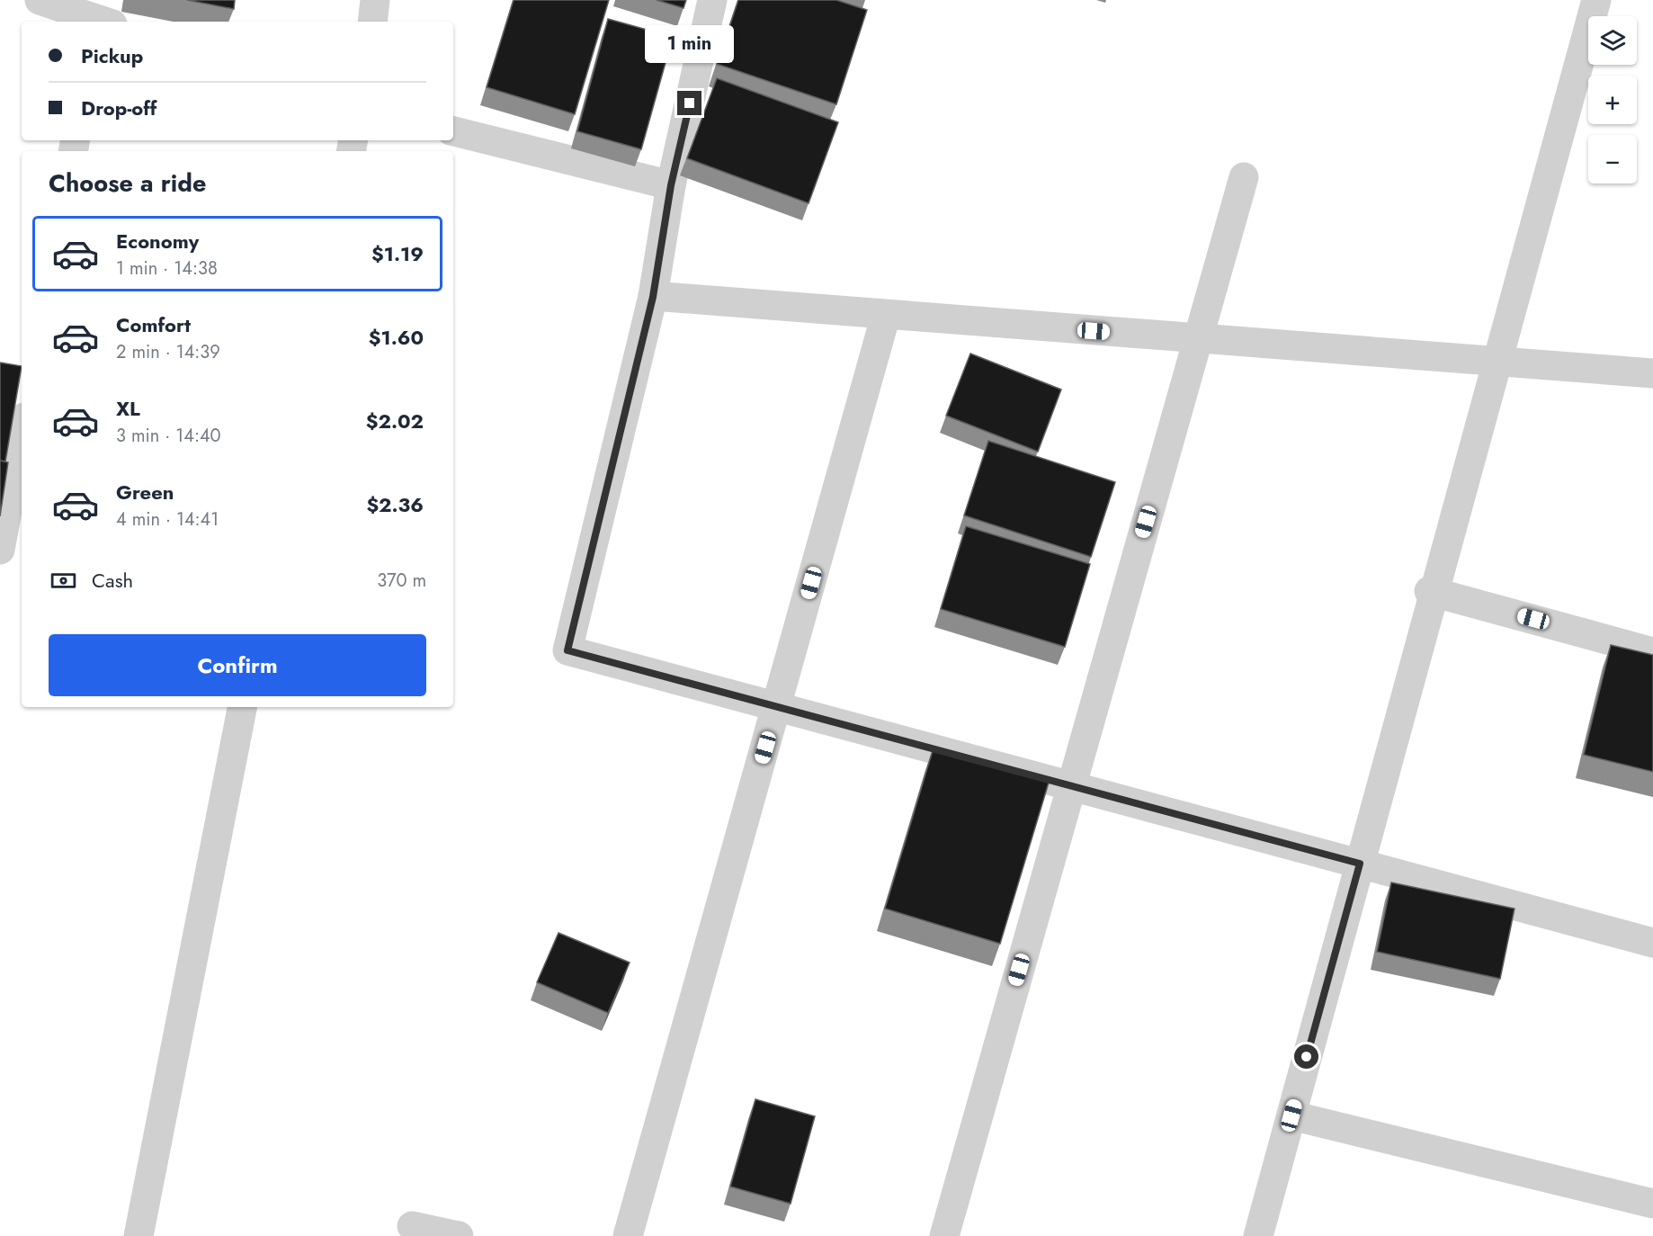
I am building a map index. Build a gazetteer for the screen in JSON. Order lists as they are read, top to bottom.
{
  "page": {
    "map_buttons": ["+", "−"],
    "banner": ["Pickup", "Drop-off"],
    "bubble": "1 min",
    "heading": "Choose a ride",
    "list": [
      {
        "name": "Economy",
        "note": "1 min · 14:38",
        "value": "$1.19"
      },
      {
        "name": "Comfort",
        "note": "2 min · 14:39",
        "value": "$1.60"
      },
      {
        "name": "XL",
        "note": "3 min · 14:40",
        "value": "$2.02"
      },
      {
        "name": "Green",
        "note": "4 min · 14:41",
        "value": "$2.36"
      }
    ],
    "pay": ["Cash", "370 m"],
    "buttons": "Confirm"
  }
}
